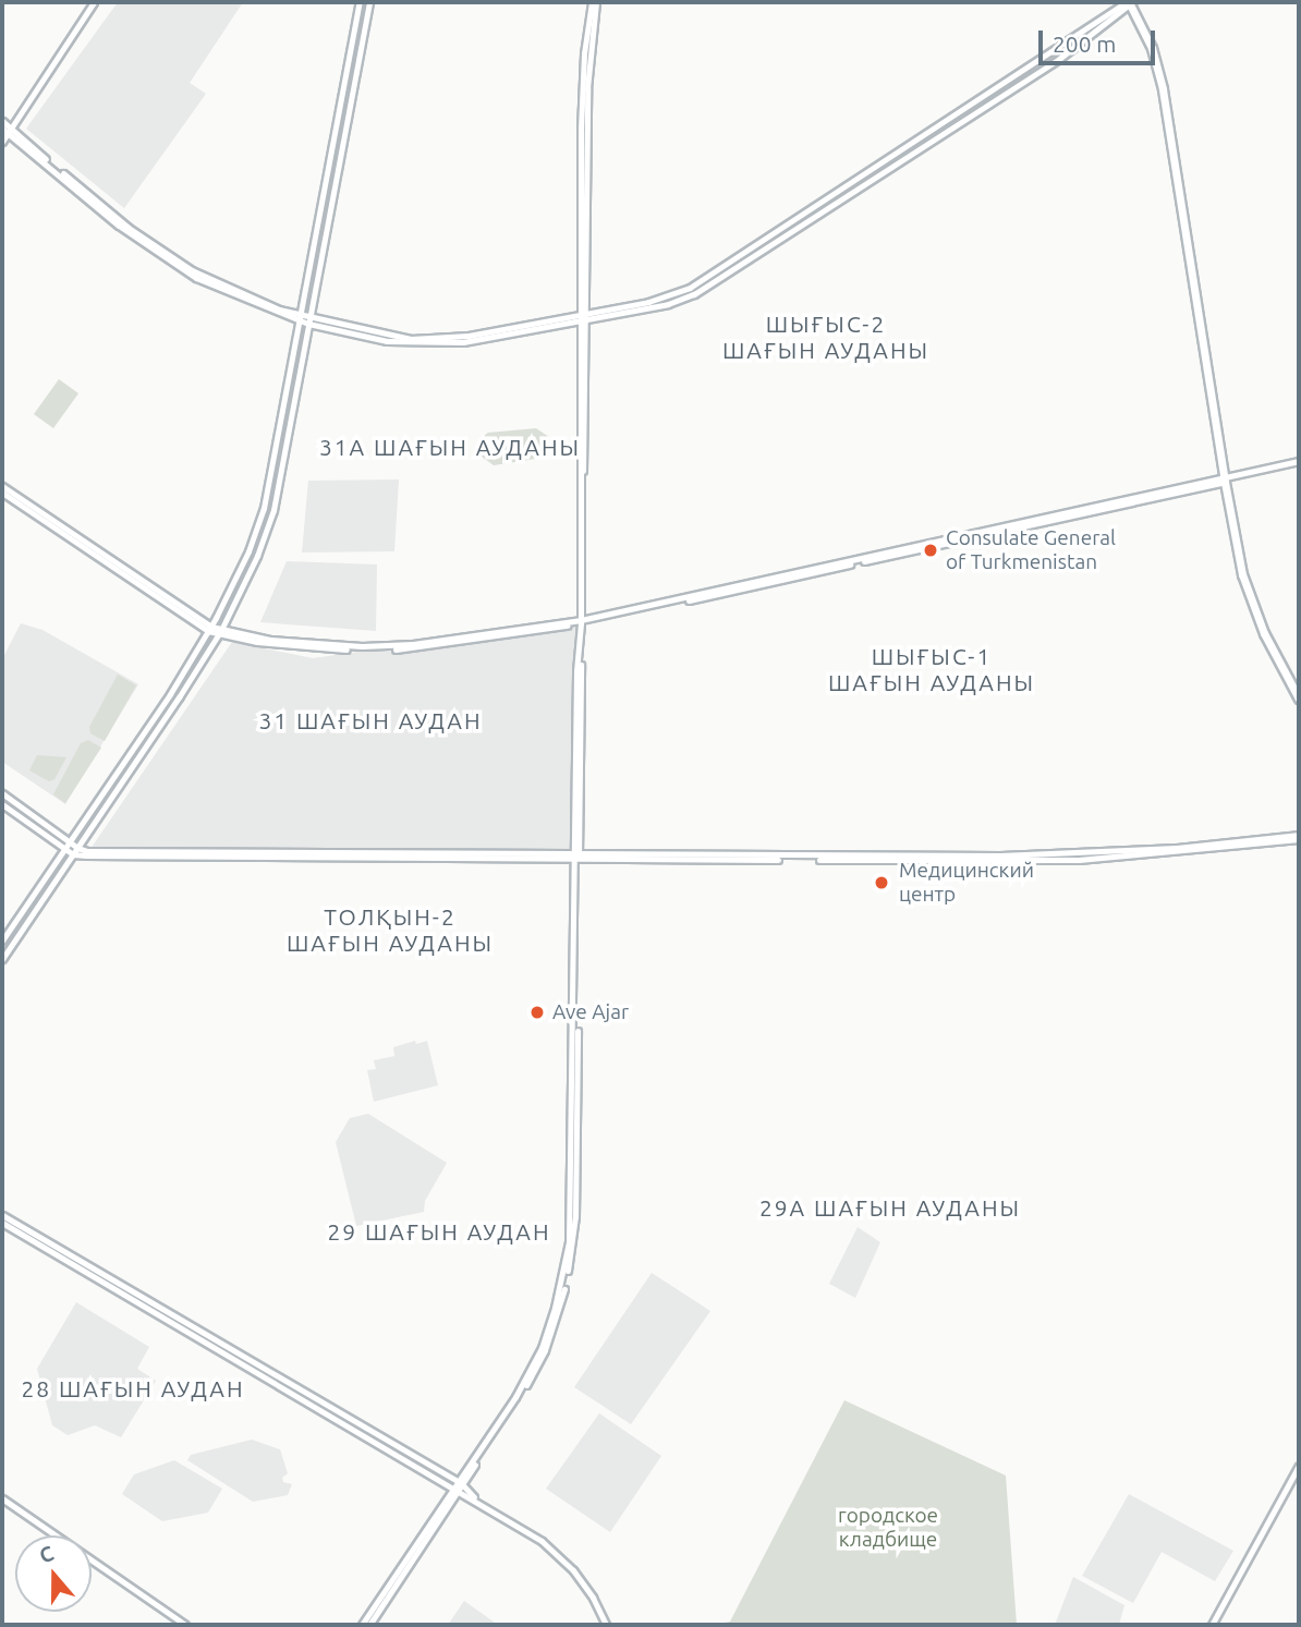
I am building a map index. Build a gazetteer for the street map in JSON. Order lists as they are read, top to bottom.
{
  "districts": [
    "ШЫҒЫС-2 ШАҒЫН АУДАНЫ",
    "31А ШАҒЫН АУДАНЫ",
    "ШЫҒЫС-1 ШАҒЫН АУДАНЫ",
    "31 ШАҒЫН АУДАН",
    "ТОЛҚЫН-2 ШАҒЫН АУДАНЫ",
    "29А ШАҒЫН АУДАНЫ",
    "29 ШАҒЫН АУДАН",
    "28 ШАҒЫН АУДАН"
  ],
  "parks": ["городское кладбище"],
  "places": ["Consulate General of Turkmenistan", "Медицинский центр", "Ave Ajar"],
  "scale_bar": "200 m",
  "north": "top"
}
